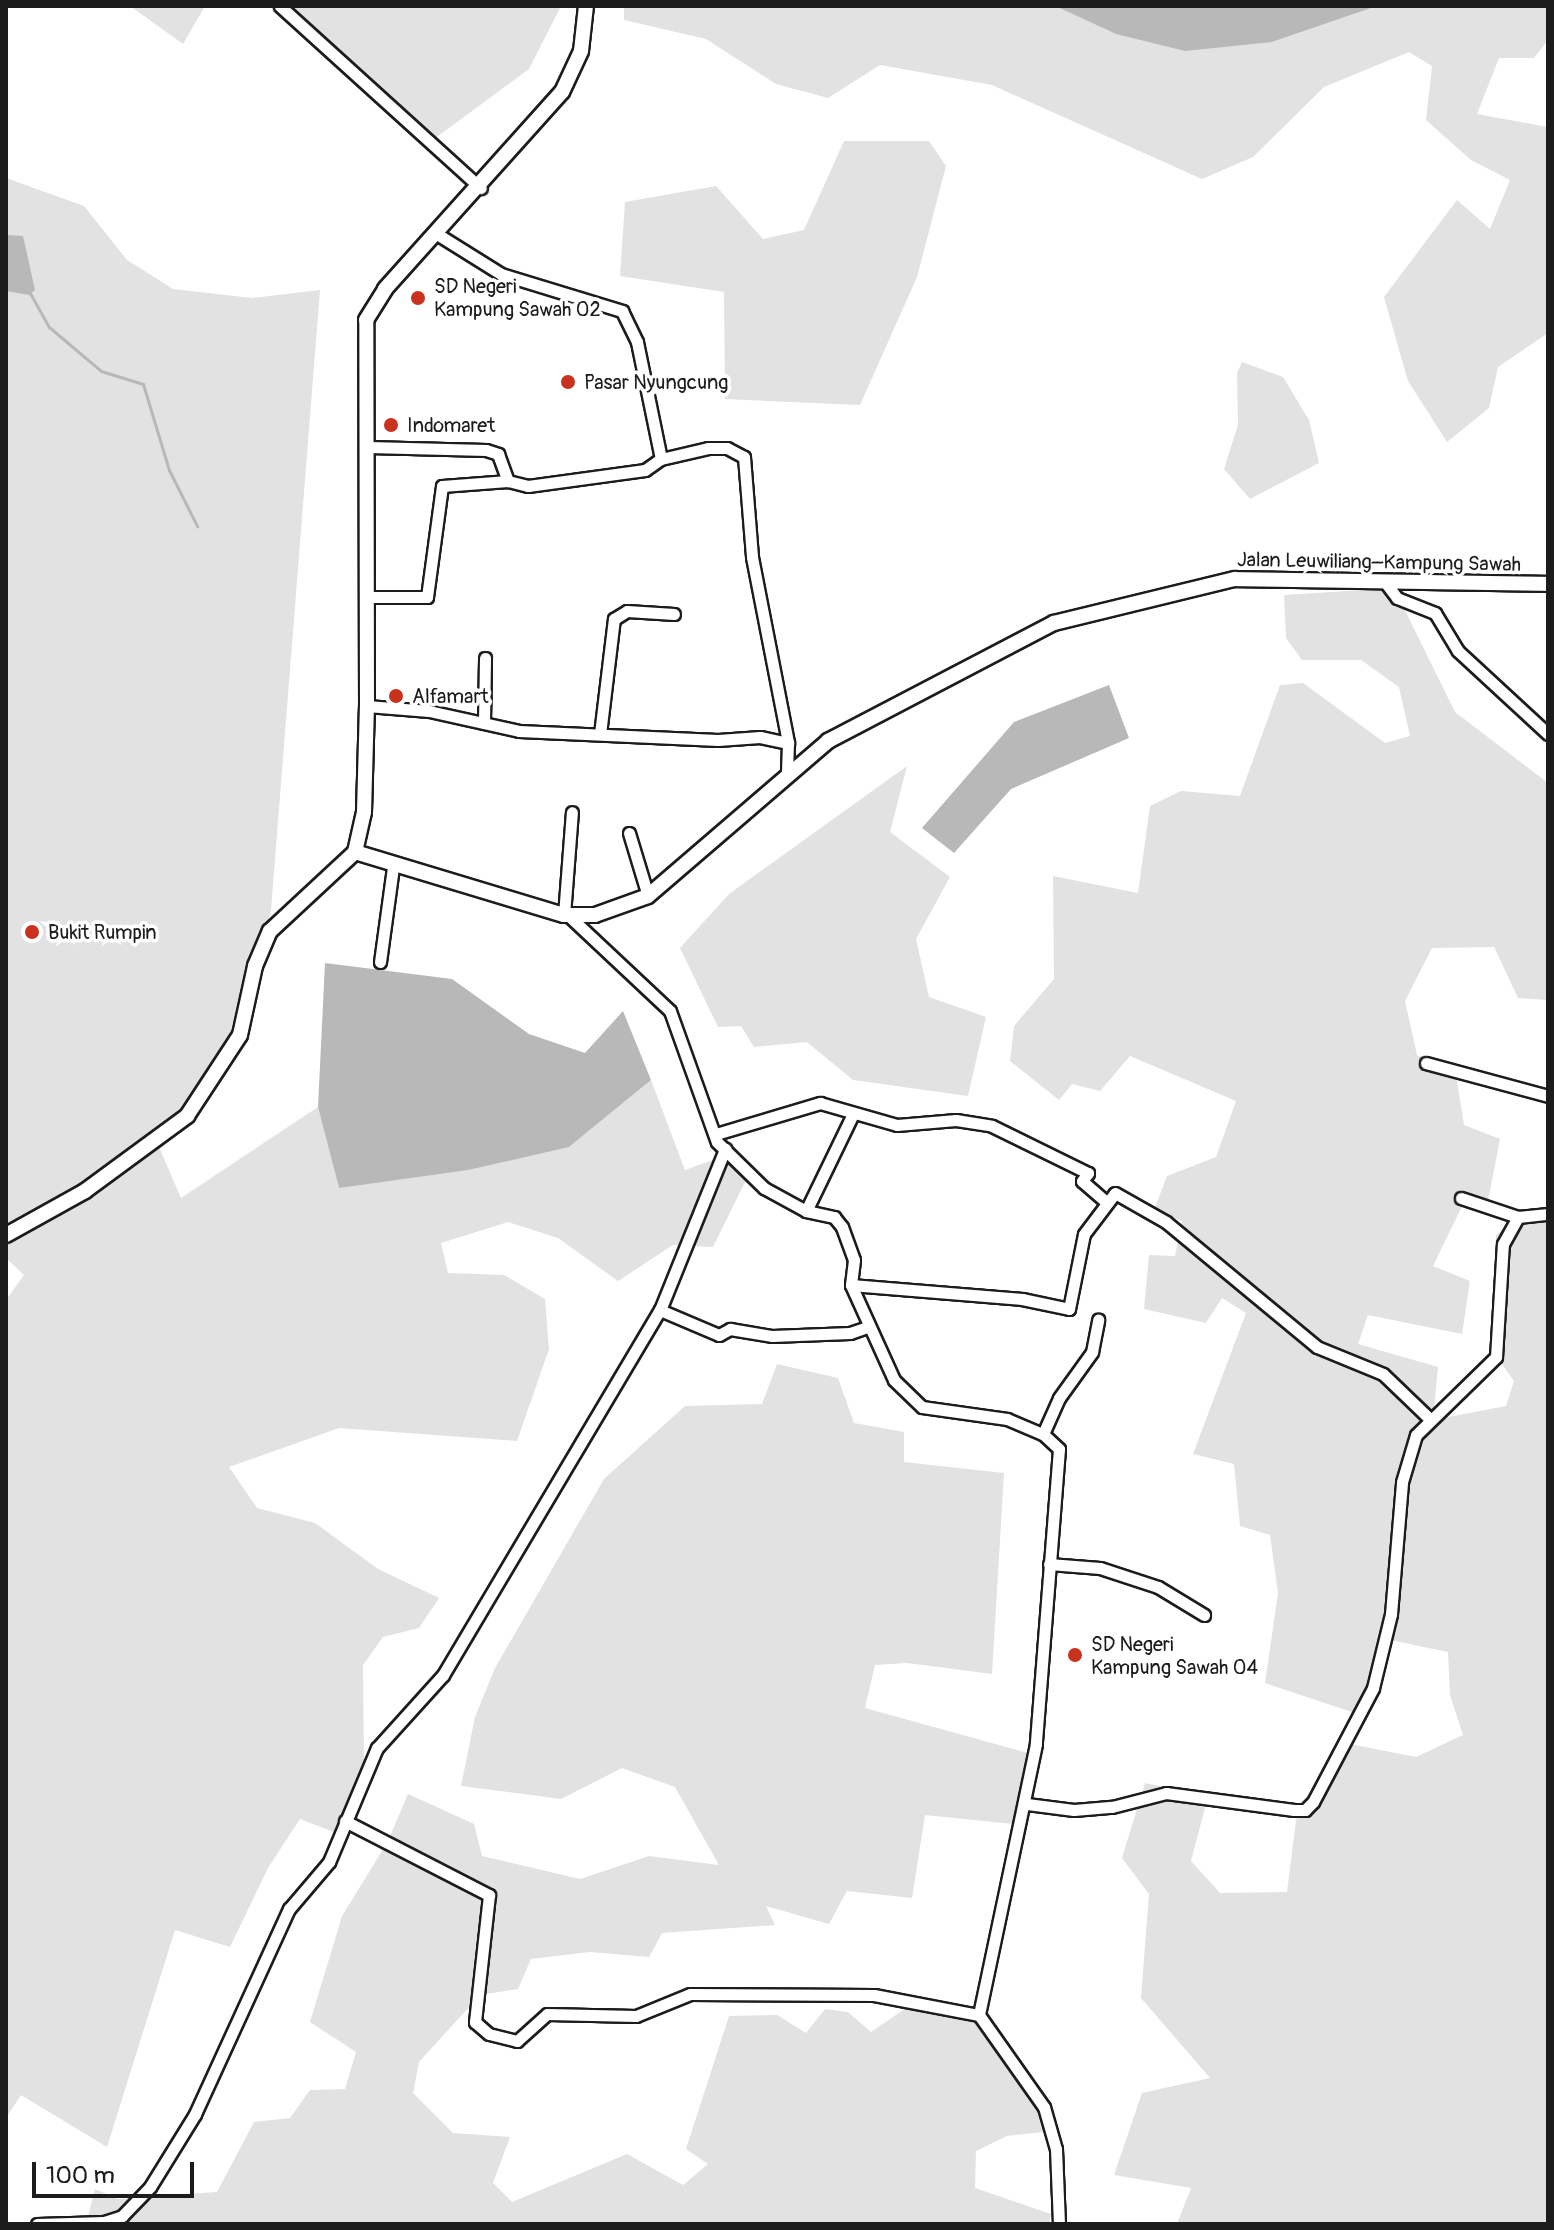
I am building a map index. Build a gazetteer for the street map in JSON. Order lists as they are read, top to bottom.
{
  "streets": {
    "main road": ["Jalan Leuwiliang–Kampung Sawah"]
  },
  "places": [
    "SD Negeri Kampung Sawah 02",
    "Pasar Nyungcung",
    "Indomaret",
    "Alfamart",
    "Bukit Rumpin",
    "SD Negeri Kampung Sawah 04"
  ],
  "scale_bar": "100 m"
}
